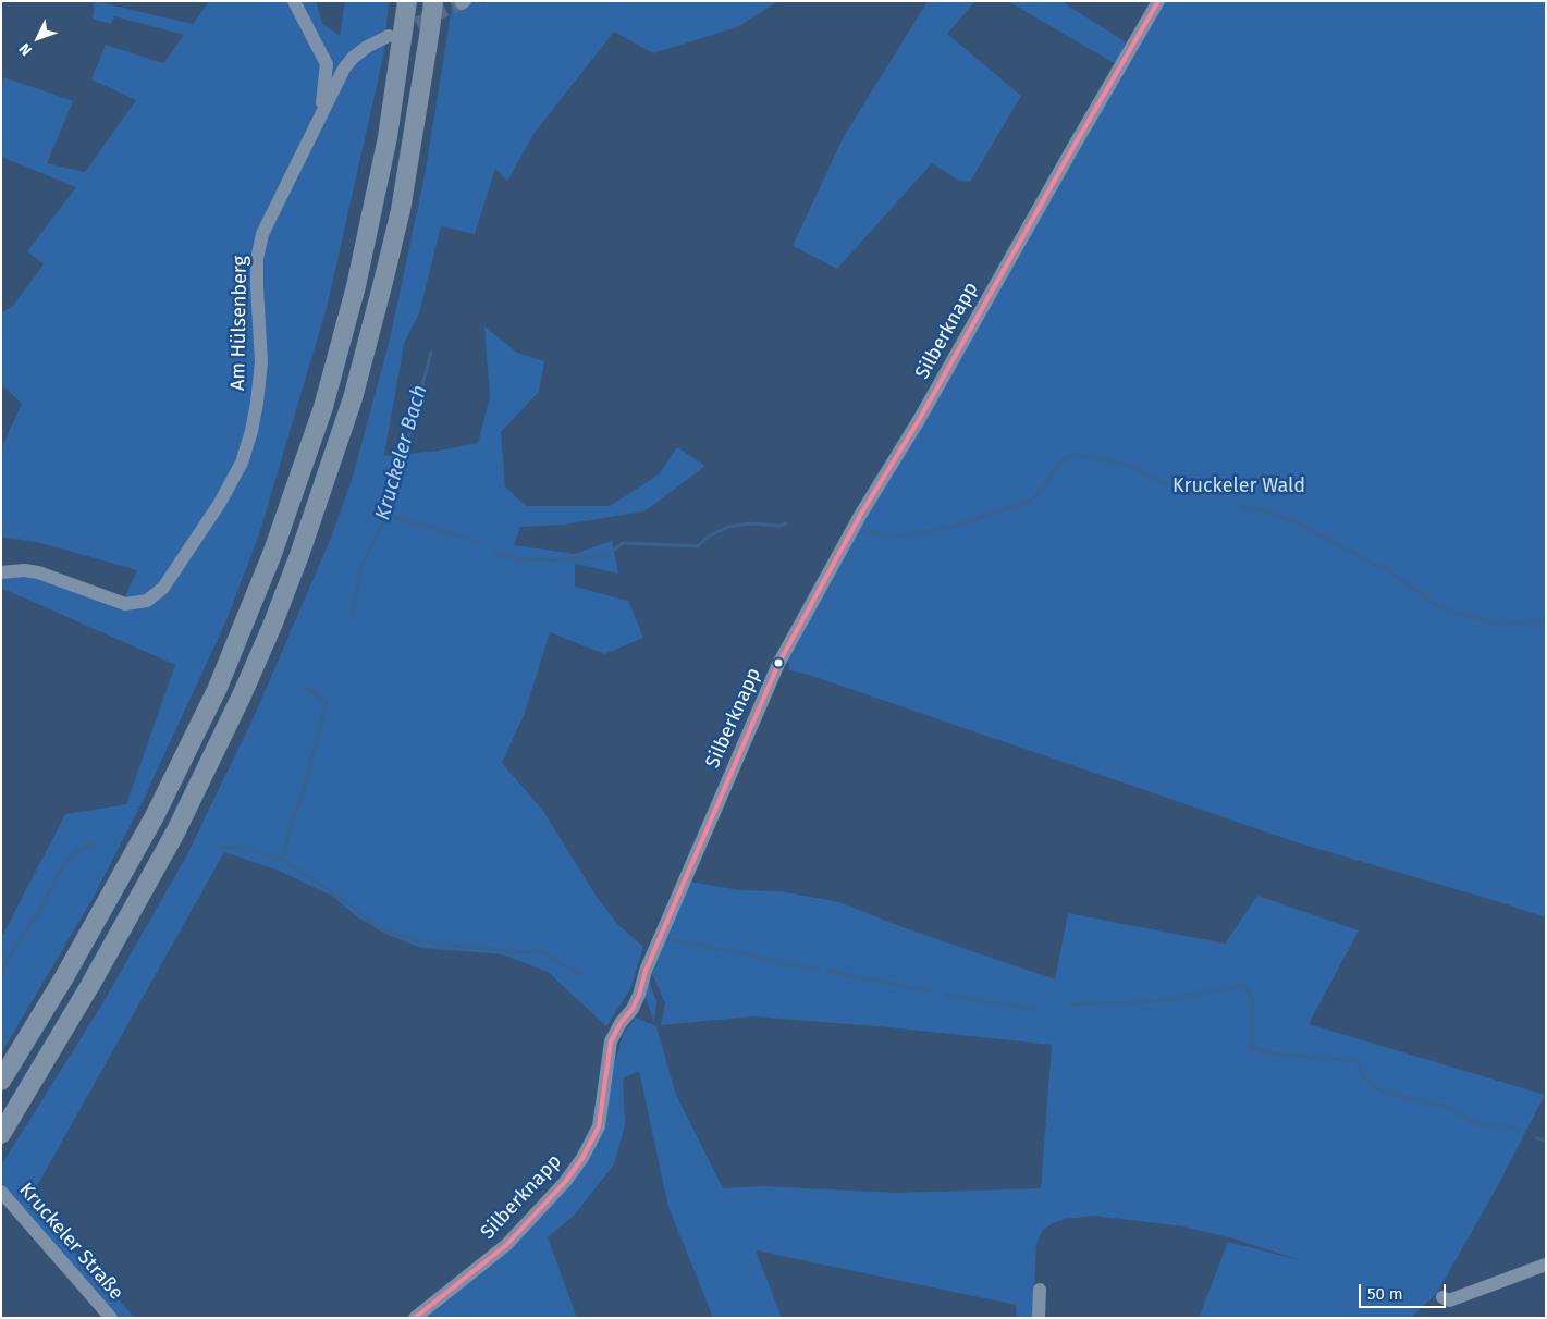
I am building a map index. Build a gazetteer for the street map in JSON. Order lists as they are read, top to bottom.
{
  "streets": {
    "street": ["Am Hülsenberg", "Silberknapp", "Kruckeler Straße"]
  },
  "water": ["Kruckeler Bach"],
  "parks": ["Kruckeler Wald"],
  "scale_bar": "50 m",
  "north": "bottom left"
}
